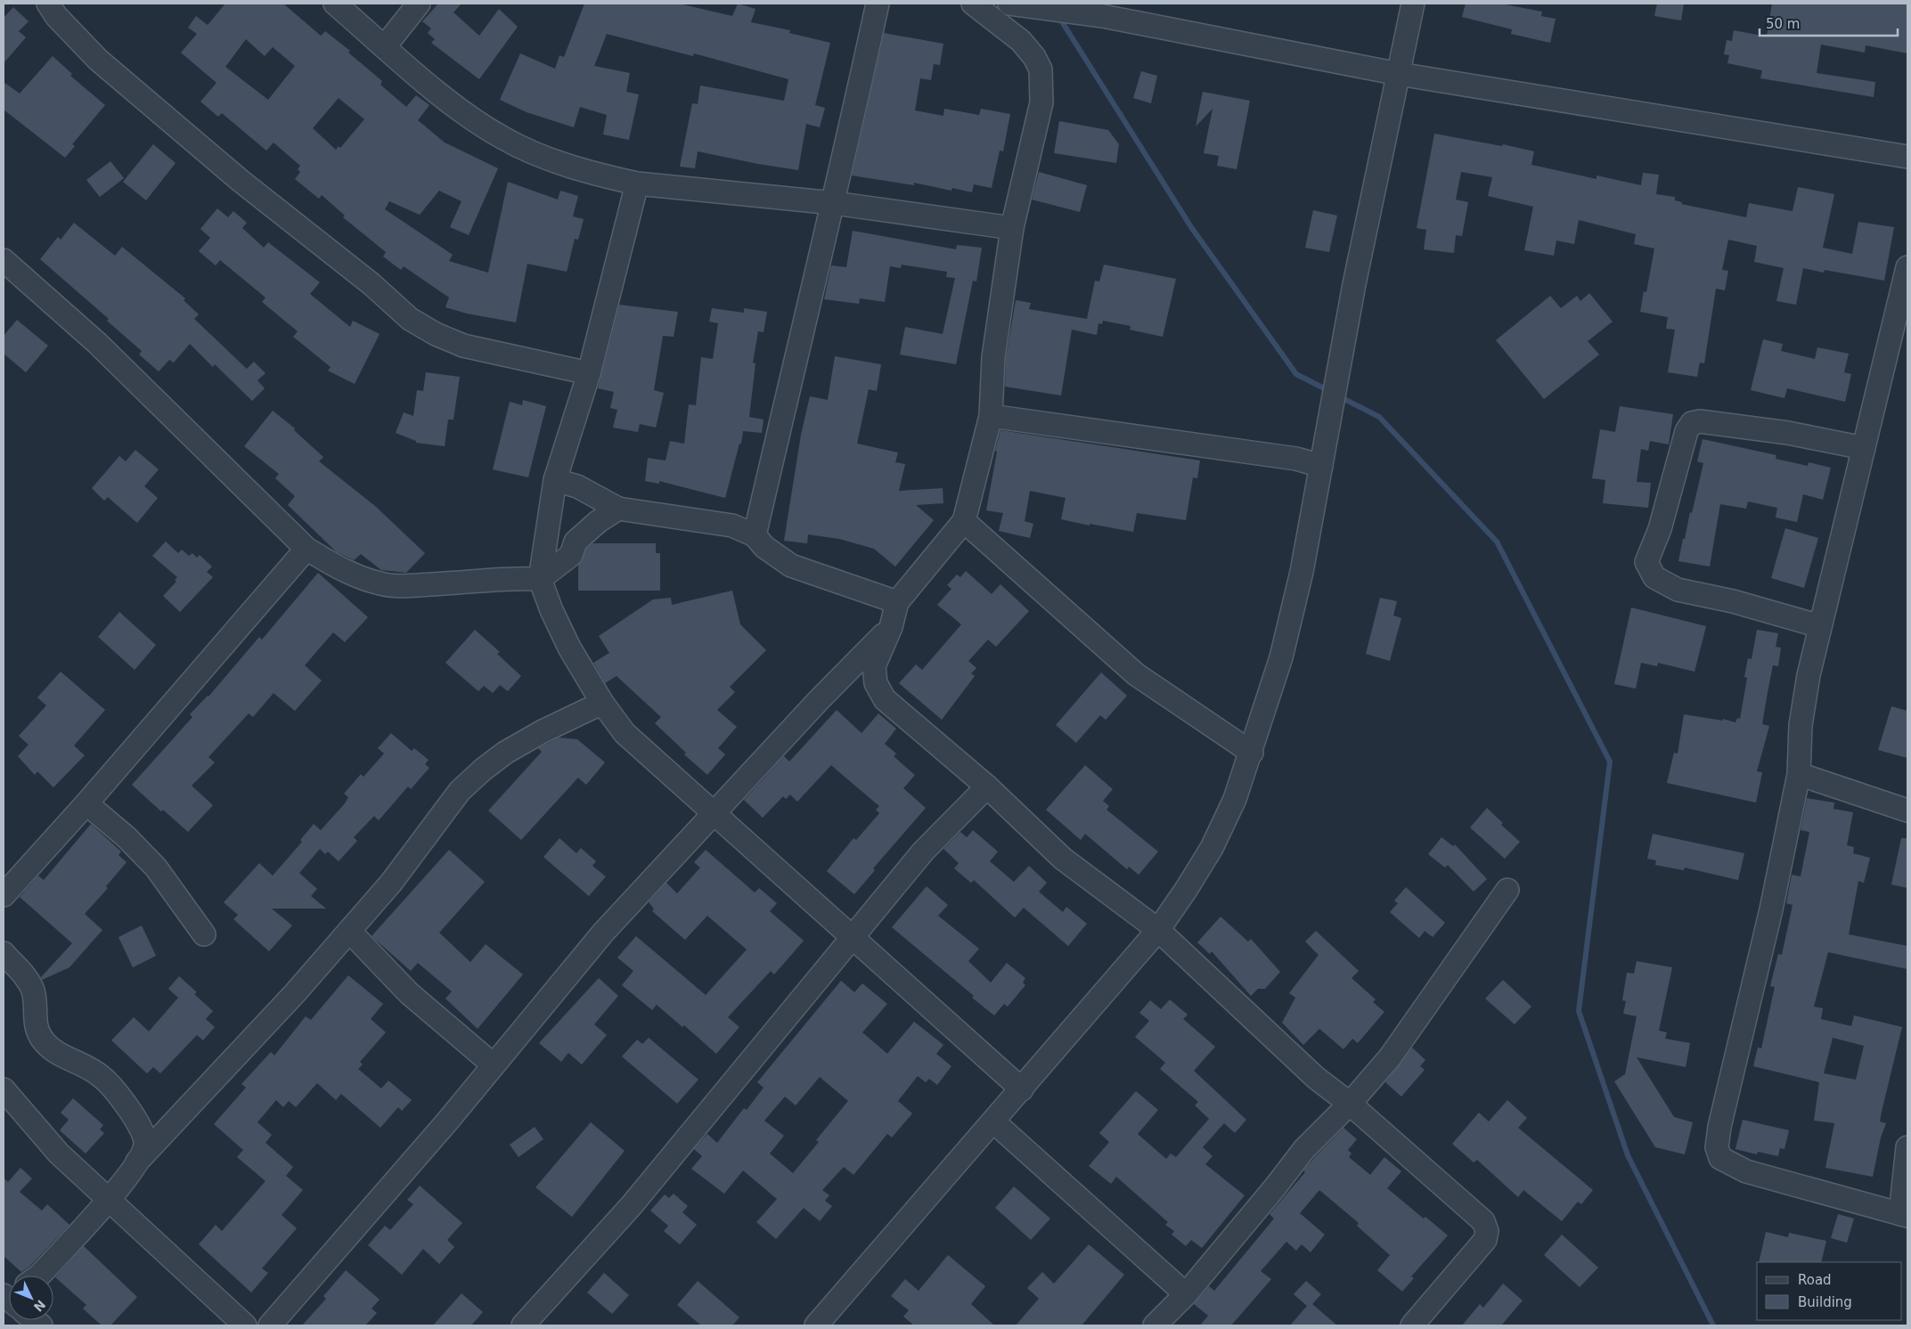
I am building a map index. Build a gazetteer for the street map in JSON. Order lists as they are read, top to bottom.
{
  "legend": ["Road", "Building"],
  "scale_bar": "50 m",
  "north": "bottom right"
}
